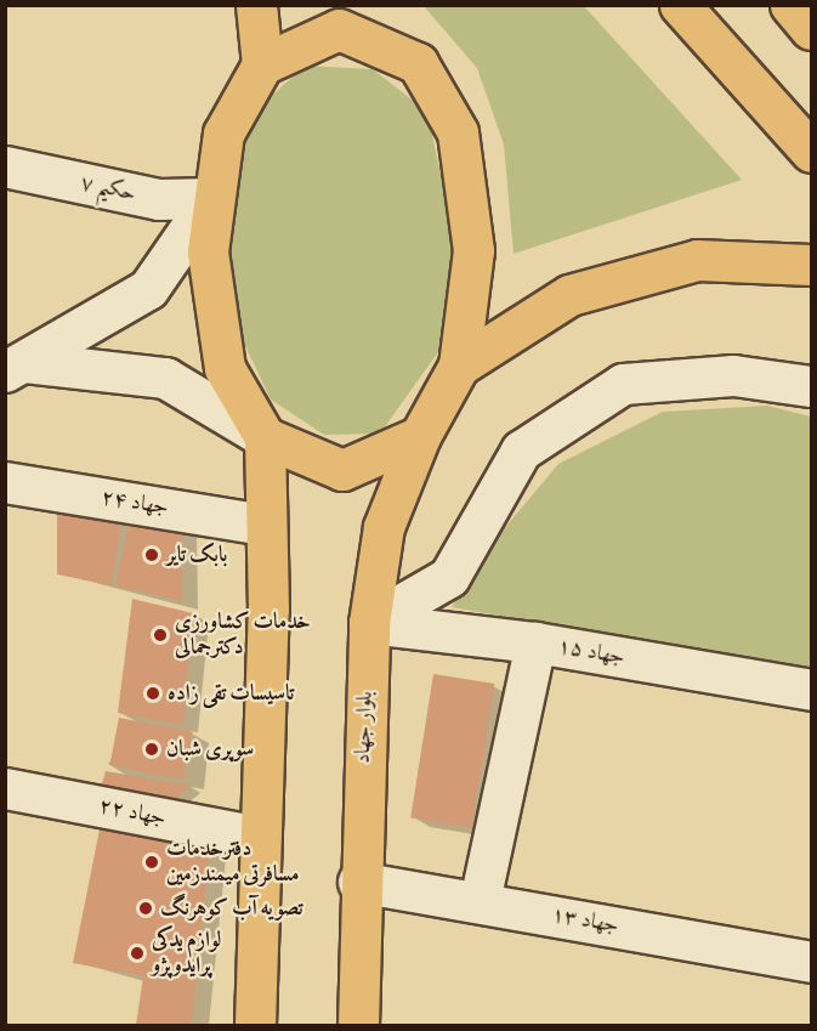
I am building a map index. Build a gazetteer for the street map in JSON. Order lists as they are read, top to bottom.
{
  "streets": {
    "main road": ["بلوار جهاد"],
    "street": [
      "حکیم ۷",
      "جهاد ۲۴",
      "جهاد ۱۵",
      "جهاد ۲۲",
      "جهاد ۱۳"
    ]
  },
  "crossings": [
    ["جهاد ۱۵", "بلوار جهاد"],
    ["بلوار جهاد", "جهاد ۱۳"]
  ],
  "places": [
    "بابک تایر",
    "خدمات کشاورزی دکترجمالی",
    "تاسیسات تقی زاده",
    "سوپری شبان",
    "دفترخدمات مسافرتی میمندزمین",
    "تصویه آب کوهرنگ",
    "لوازم یدکی پرایدوپژو"
  ]
}
